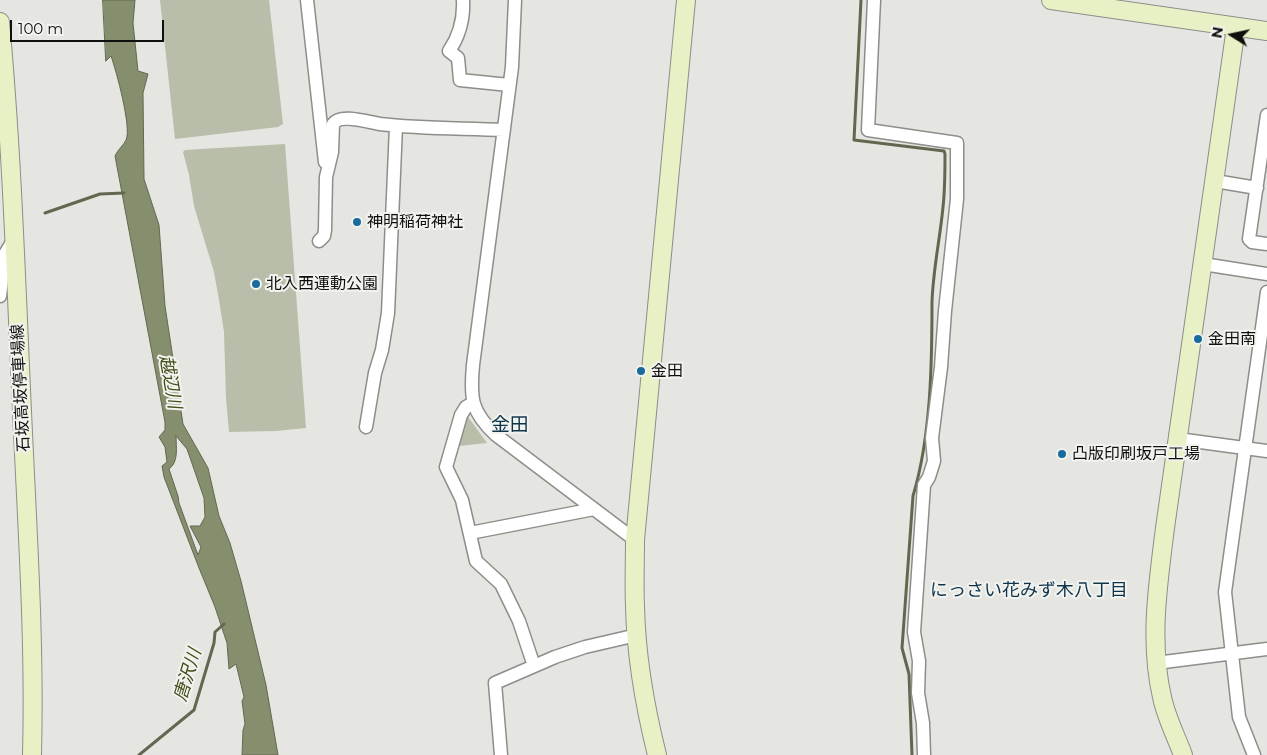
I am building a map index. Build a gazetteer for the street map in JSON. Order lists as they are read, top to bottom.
{
  "streets": {
    "street": ["石坂高坂停車場線"]
  },
  "districts": ["金田", "にっさい花みず木八丁目"],
  "water": ["越辺川", "唐沢川"],
  "places": [
    "神明稲荷神社",
    "北入西運動公園",
    "金田南",
    "金田",
    "凸版印刷坂戸工場"
  ],
  "scale_bar": "100 m",
  "north": "left"
}
